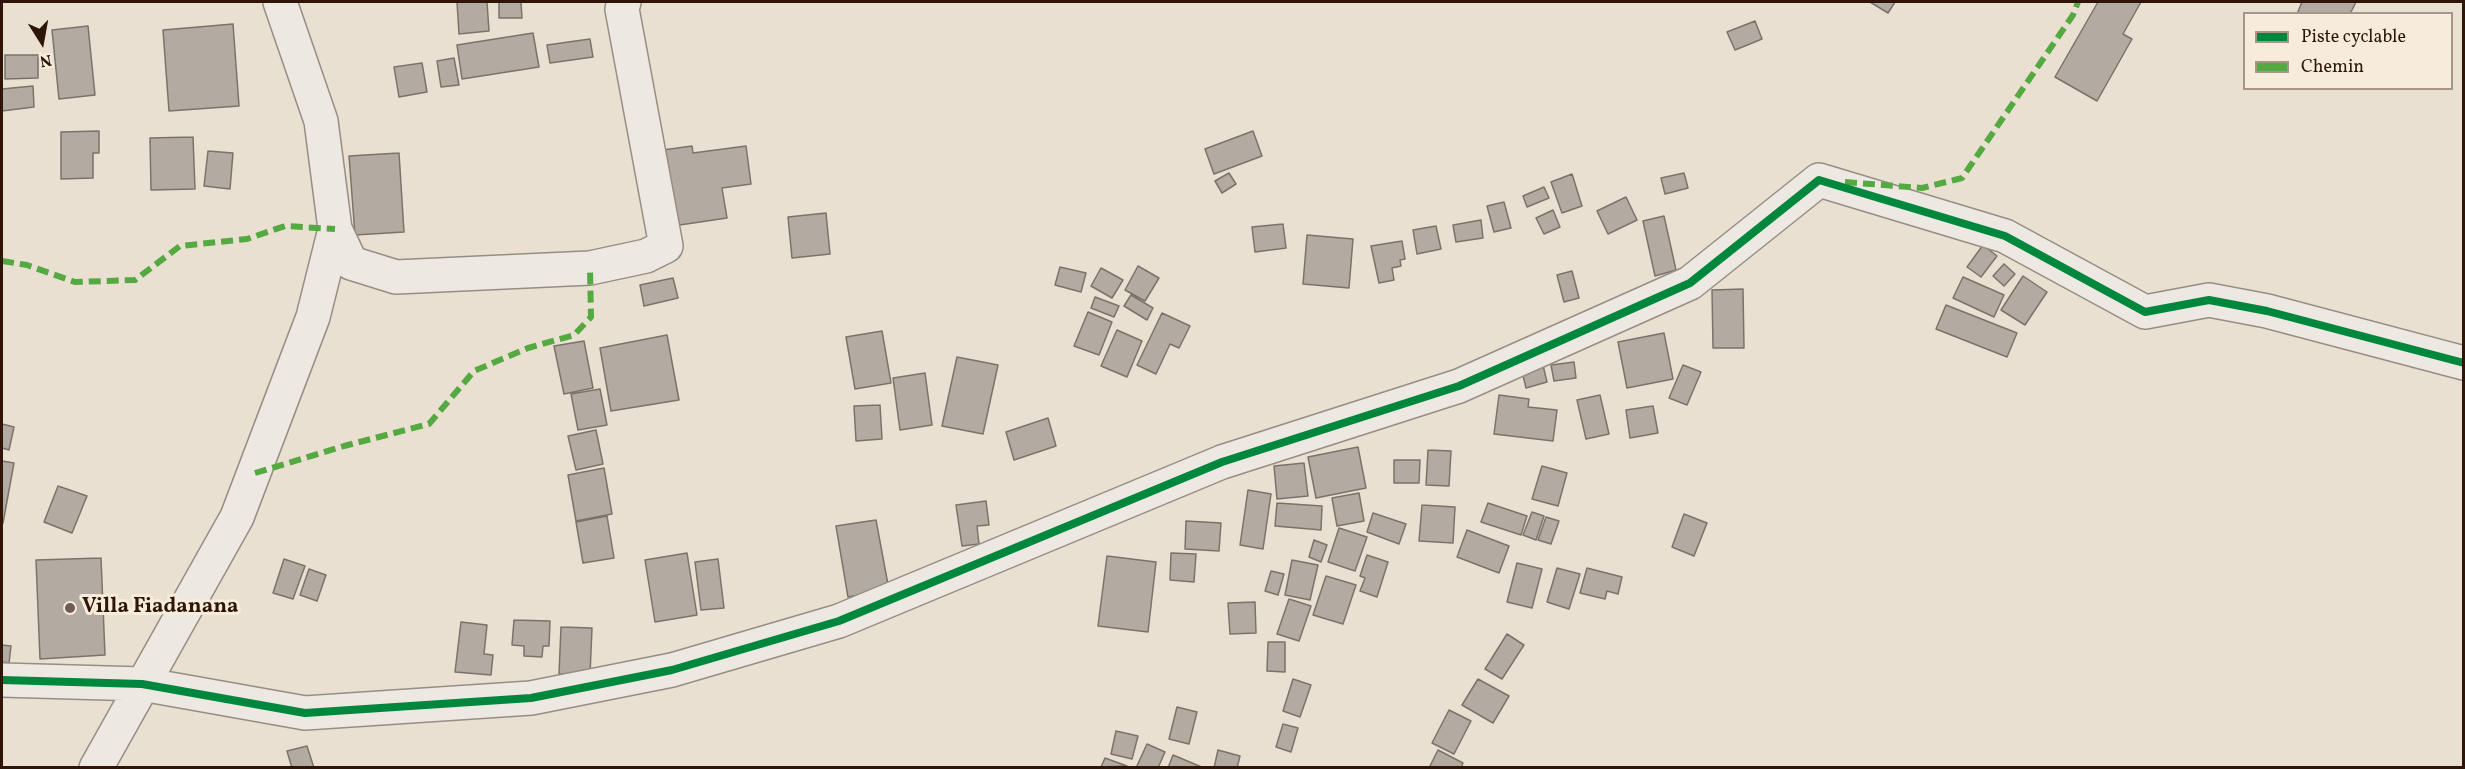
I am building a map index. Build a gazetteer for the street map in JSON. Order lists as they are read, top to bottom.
{
  "places": ["Villa Fiadanana"],
  "legend": ["Piste cyclable", "Chemin"],
  "north": "bottom"
}
